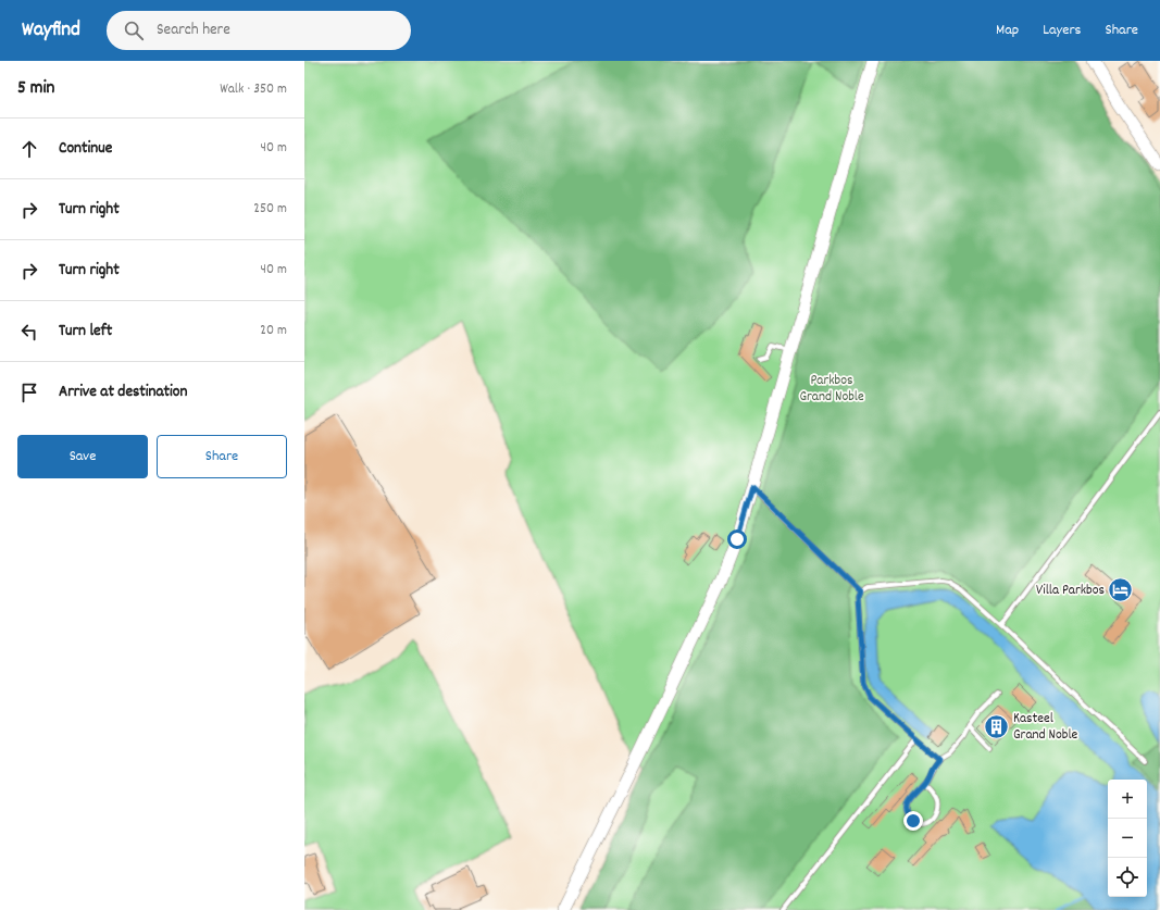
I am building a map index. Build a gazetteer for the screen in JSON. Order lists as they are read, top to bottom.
{
  "parks": ["Parkbos Grand Noble"],
  "places": {
    "hotel": ["Villa Parkbos"],
    "building": ["Kasteel Grand Noble"]
  },
  "page": {
    "header": "Wayfind",
    "search": "Search here",
    "nav": ["Map", "Layers", "Share"],
    "heading": ["5 min", "Walk · 350 m"],
    "list": [
      ["Continue", "40 m"],
      ["Turn right", "250 m"],
      ["Turn right", "40 m"],
      ["Turn left", "20 m"],
      "Arrive at destination"
    ],
    "buttons": ["Save", "Share"],
    "map_buttons": ["+", "−"]
  }
}
